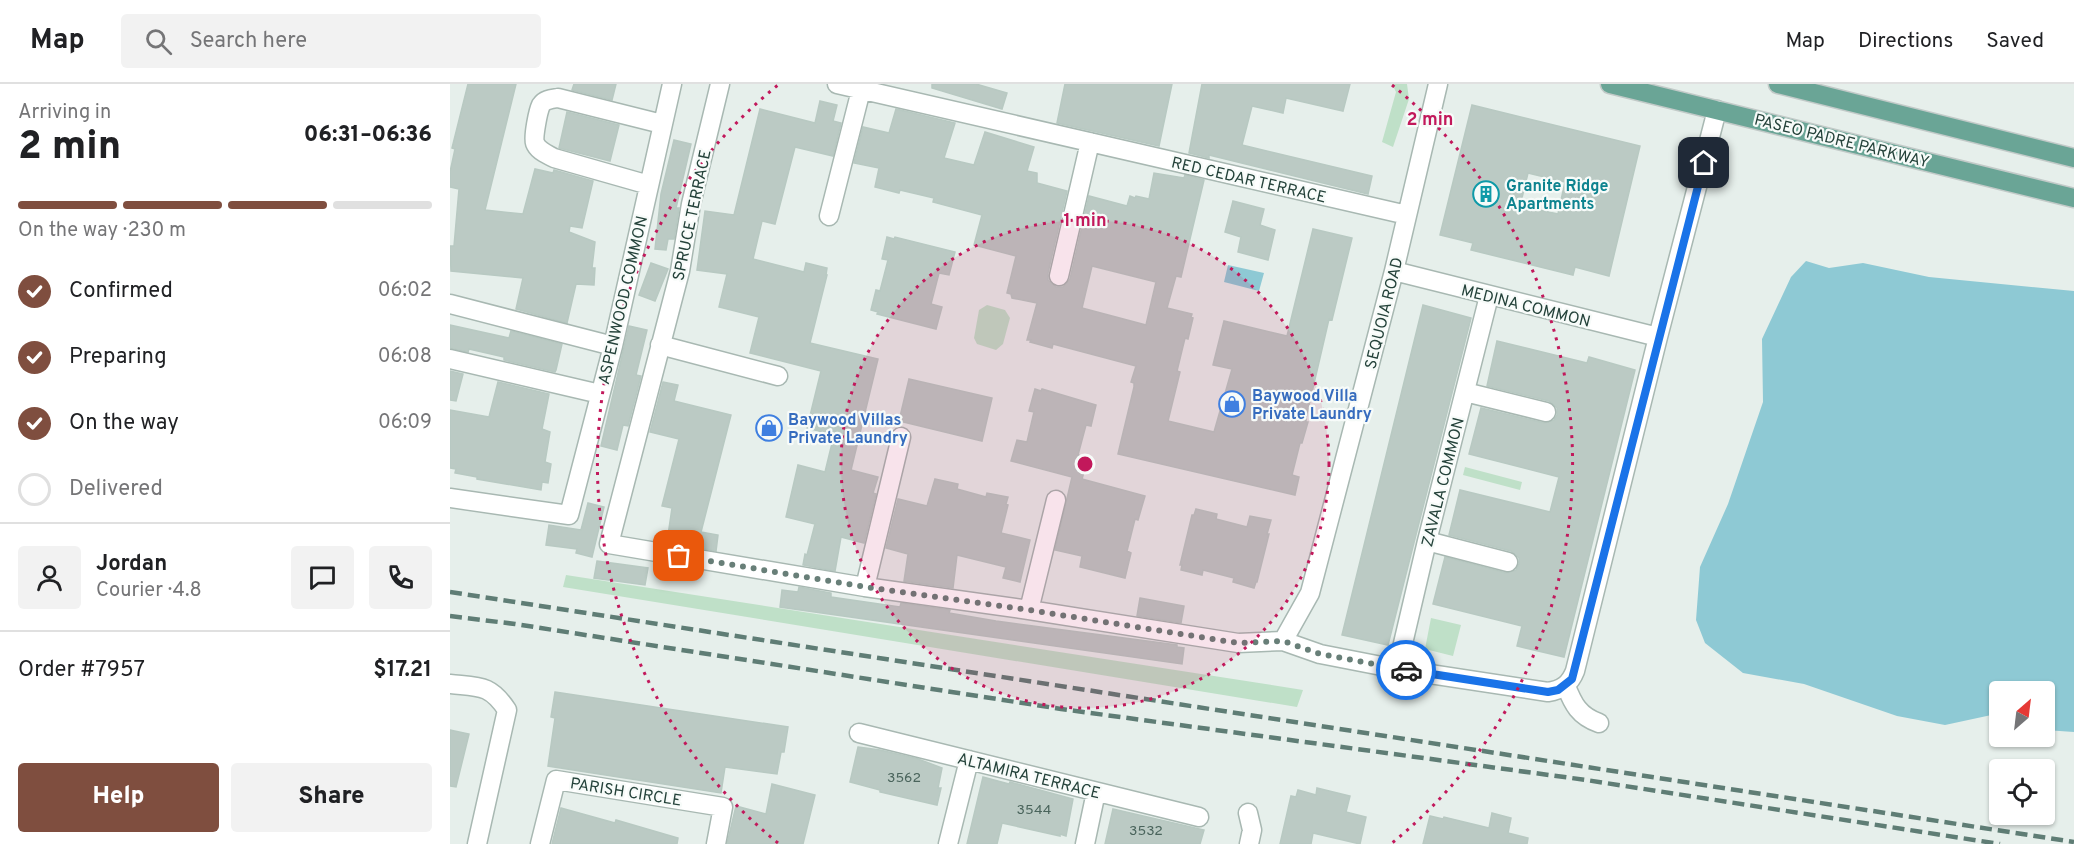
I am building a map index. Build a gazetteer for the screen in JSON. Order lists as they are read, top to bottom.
{
  "streets": {
    "main road": ["PASEO PADRE PARKWAY"],
    "street": [
      "RED CEDAR TERRACE",
      "SPRUCE TERRACE",
      "ASPENWOOD COMMON",
      "MEDINA COMMON",
      "SEQUOIA ROAD",
      "ZAVALA COMMON",
      "ALTAMIRA TERRACE",
      "PARISH CIRCLE"
    ]
  },
  "crossings": [
    ["RED CEDAR TERRACE", "SEQUOIA ROAD"],
    ["MEDINA COMMON", "SEQUOIA ROAD"],
    ["MEDINA COMMON", "ZAVALA COMMON"]
  ],
  "places": {
    "building": ["Granite Ridge Apartments"],
    "shop": ["Baywood Villa Private Laundry", "Baywood Villas Private Laundry"]
  },
  "house_numbers": ["3562", "3544", "3532"],
  "north": "top right",
  "page": {
    "header": "Map",
    "search": "Search here",
    "nav": ["Map", "Directions", "Saved"],
    "heading": ["2 min", "Arriving in", "06:31–06:36"],
    "panel": [
      "Jordan",
      "Courier · 4.8",
      "Order #7957",
      "$17.21"
    ],
    "bar": "On the way · 230 m",
    "list": [
      ["Confirmed", "06:02"],
      ["Preparing", "06:08"],
      ["On the way", "06:09"],
      "Delivered"
    ],
    "buttons": ["Help", "Share"]
  },
  "rings": ["2 min", "1 min"]
}
